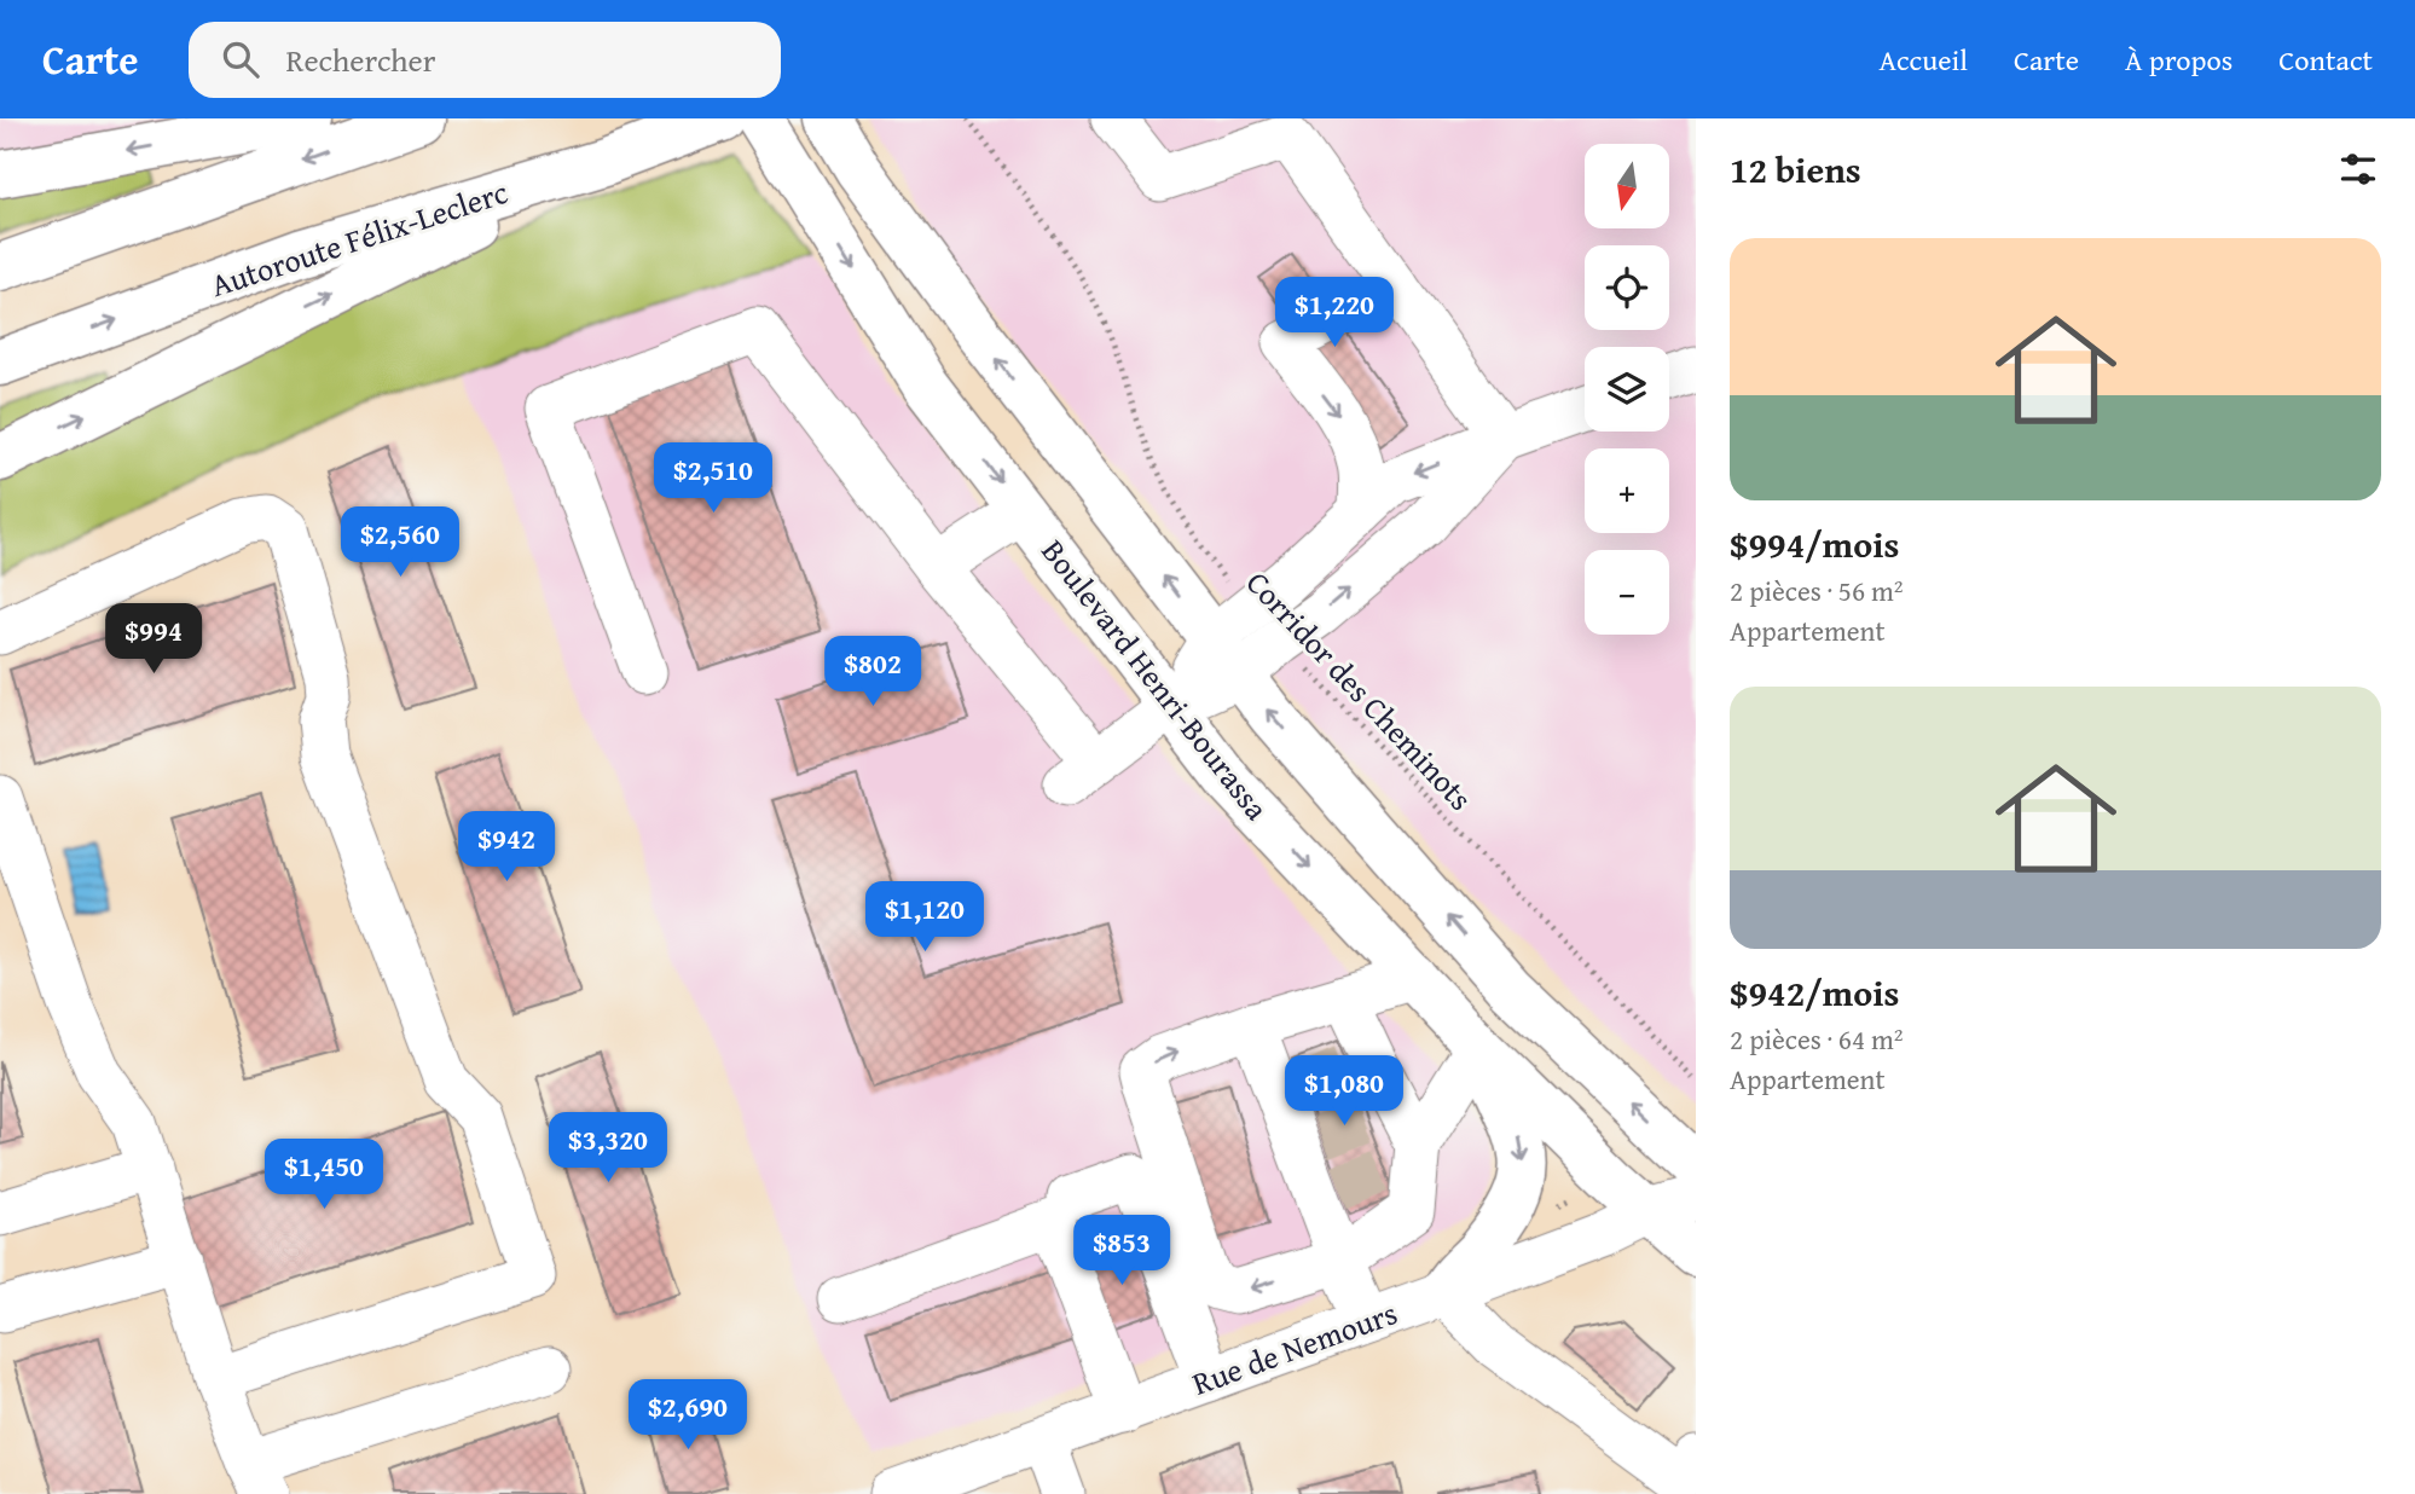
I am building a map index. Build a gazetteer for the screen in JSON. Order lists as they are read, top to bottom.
{
  "streets": {
    "main road": ["Autoroute Félix-Leclerc", "Boulevard Henri-Bourassa"],
    "street": ["Rue de Nemours"],
    "path": ["Corridor des Cheminots"]
  },
  "crossings": [
    ["Boulevard Henri-Bourassa", "Rue de Nemours"]
  ],
  "north": "bottom",
  "page": {
    "header": "Carte",
    "search": "Rechercher",
    "nav": [
      "Accueil",
      "Carte",
      "À propos",
      "Contact"
    ],
    "heading": "12 biens",
    "map_buttons": ["+", "−"],
    "list": [
      {
        "name": "$994/mois",
        "note": "2 pièces · 56 m² · Appartement"
      },
      {
        "name": "$942/mois",
        "note": "2 pièces · 64 m² · Appartement"
      }
    ],
    "price": [
      "$1,220",
      "$2,510",
      "$2,560",
      "$994",
      "$802",
      "$942",
      "$1,120",
      "$1,080",
      "$3,320",
      "$1,450",
      "$853",
      "$2,690"
    ]
  }
}
